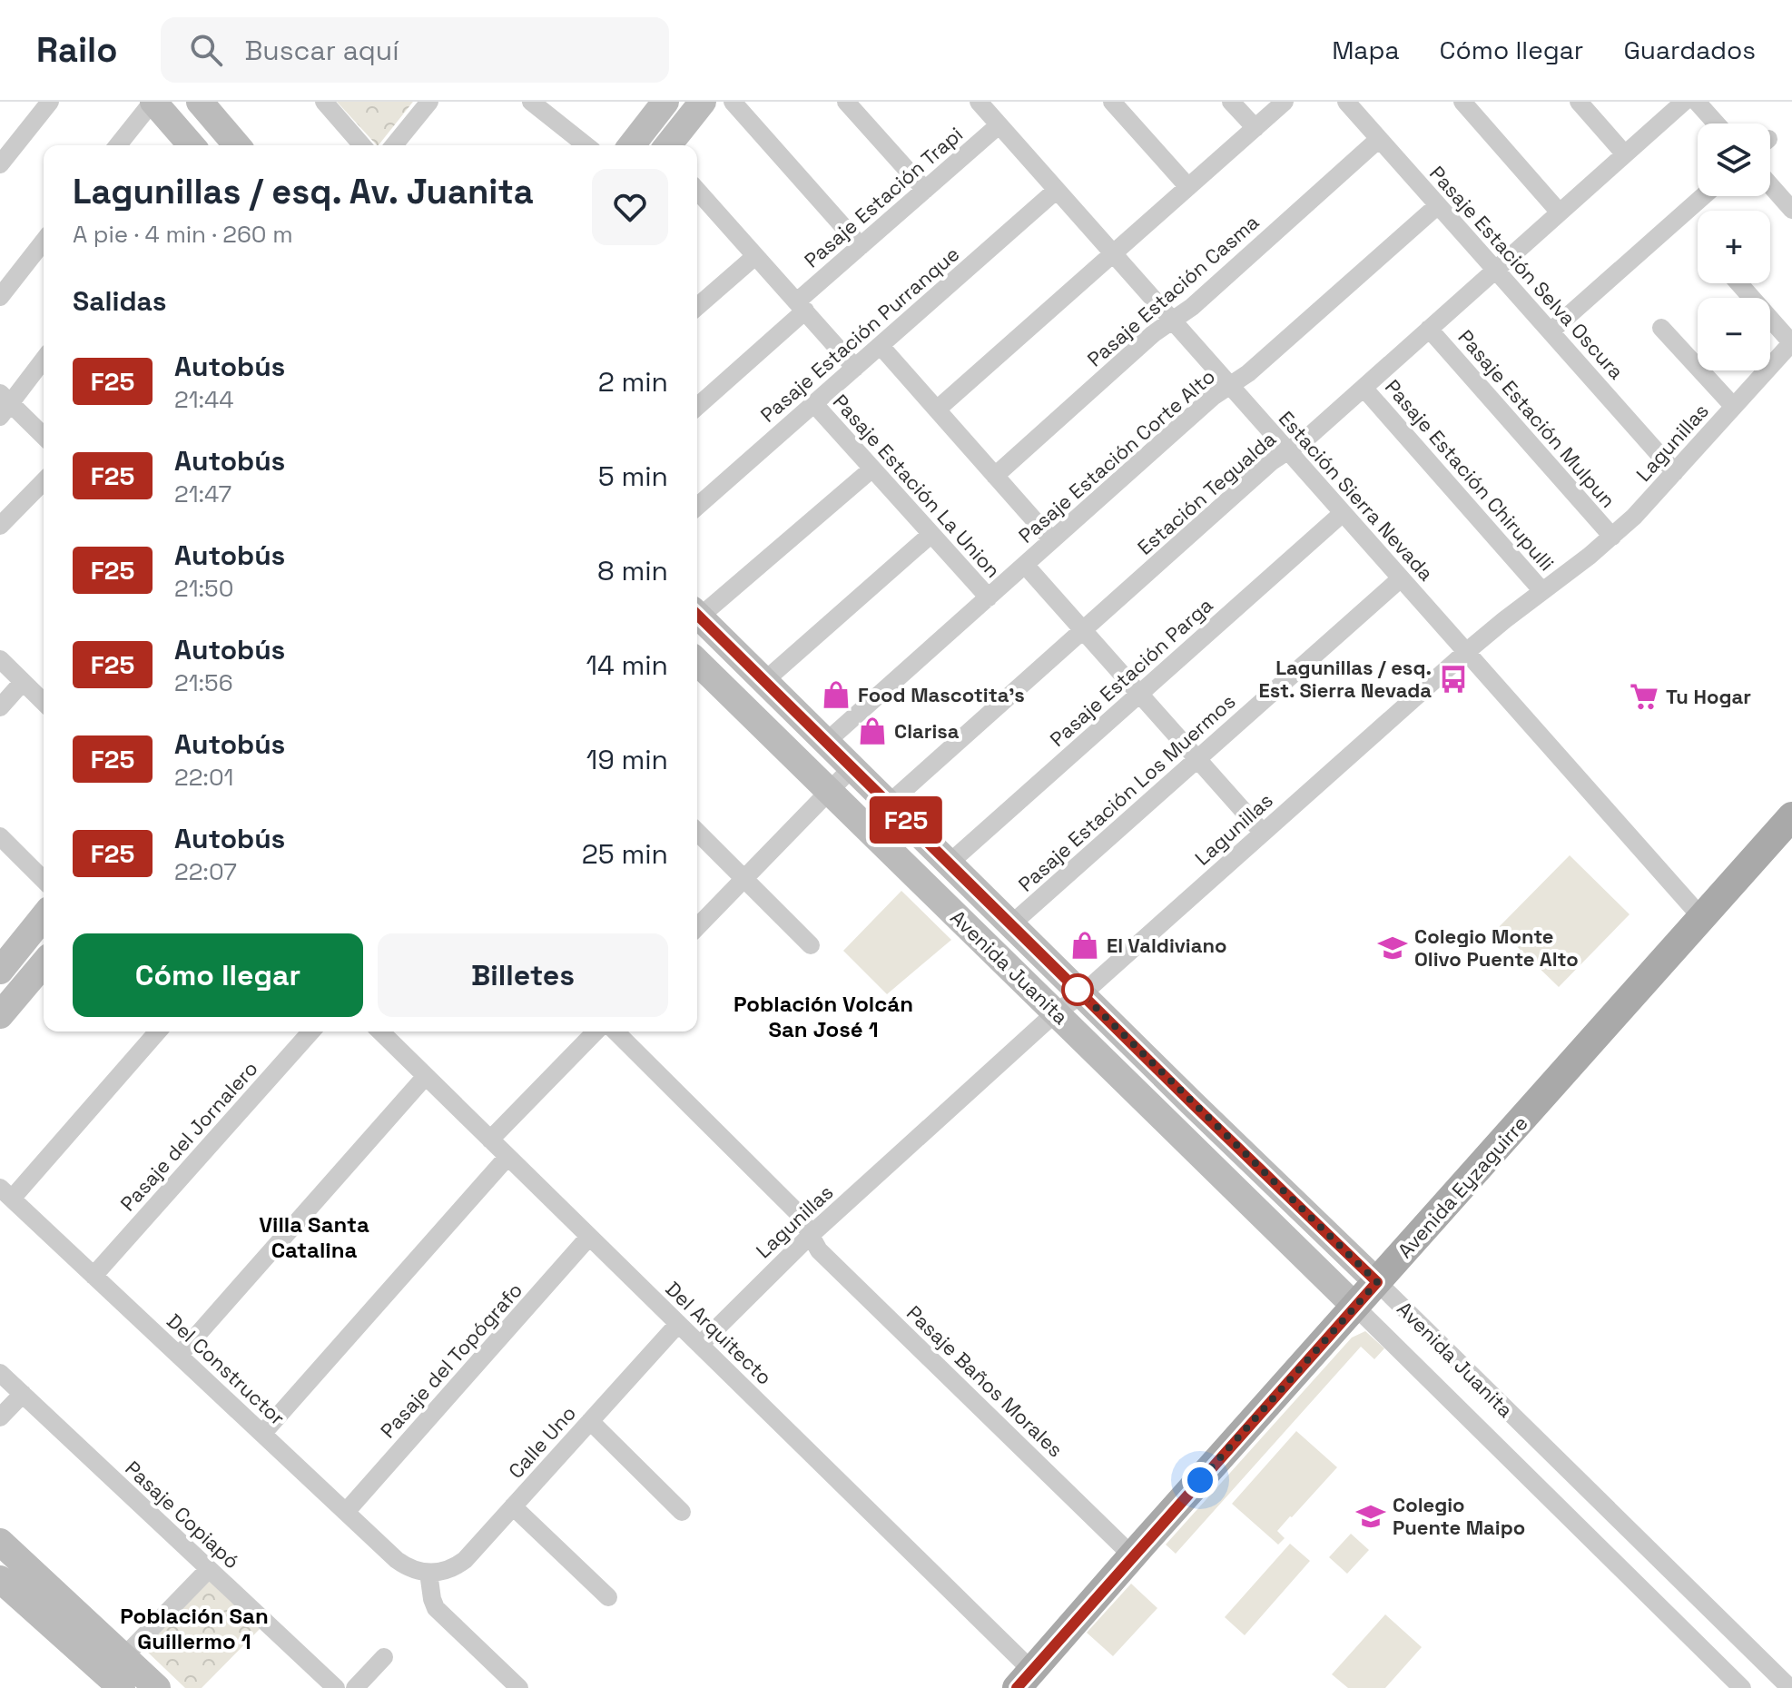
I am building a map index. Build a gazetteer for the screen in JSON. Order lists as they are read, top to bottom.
{
  "streets": {
    "main road": ["Avenida Juanita", "Avenida Eyzaguirre"],
    "street": [
      "Pasaje Estación Trapi",
      "Pasaje Estación Selva Oscura",
      "Pasaje Estación Casma",
      "Pasaje Estación Purranque",
      "Pasaje Estación Mulpun",
      "Lagunillas",
      "Pasaje Estación Corte Alto",
      "Pasaje Estación Chirupulli",
      "Pasaje Estación La Union",
      "Estación Tegualda",
      "Estación Sierra Nevada",
      "Pasaje Estación Parga",
      "Pasaje Estación Los Muermos",
      "Pasaje del Jornalero",
      "Del Arquitecto",
      "Pasaje del Topógrafo",
      "Del Constructor",
      "Pasaje Baños Morales",
      "Calle Uno",
      "Pasaje Copiapó"
    ]
  },
  "crossings": [
    ["Pasaje Estación Trapi", "Estación Sierra Nevada"],
    ["Pasaje Estación Selva Oscura", "Pasaje Estación Casma"],
    ["Pasaje Estación Selva Oscura", "Lagunillas"],
    ["Pasaje Estación Selva Oscura", "Pasaje Estación Corte Alto"],
    ["Pasaje Estación Selva Oscura", "Estación Tegualda"],
    ["Pasaje Estación Casma", "Estación Sierra Nevada"],
    ["Pasaje Estación Purranque", "Pasaje Estación La Union"],
    ["Pasaje Estación Purranque", "Estación Sierra Nevada"],
    ["Pasaje Estación Mulpun", "Lagunillas"],
    ["Pasaje Estación Mulpun", "Estación Tegualda"],
    ["Lagunillas", "Pasaje Estación Chirupulli"],
    ["Lagunillas", "Estación Sierra Nevada"],
    ["Lagunillas", "Avenida Juanita"],
    ["Lagunillas", "Del Arquitecto"],
    ["Lagunillas", "Pasaje Baños Morales"],
    ["Pasaje Estación Corte Alto", "Pasaje Estación La Union"],
    ["Pasaje Estación Corte Alto", "Estación Sierra Nevada"],
    ["Pasaje Estación Corte Alto", "Avenida Juanita"],
    ["Pasaje Estación Chirupulli", "Estación Tegualda"],
    ["Estación Tegualda", "Estación Sierra Nevada"],
    ["Estación Tegualda", "Avenida Juanita"],
    ["Estación Sierra Nevada", "Pasaje Estación Parga"],
    ["Estación Sierra Nevada", "Pasaje Estación Los Muermos"],
    ["Estación Sierra Nevada", "Avenida Eyzaguirre"],
    ["Pasaje Estación Parga", "Avenida Juanita"],
    ["Pasaje Estación Los Muermos", "Avenida Juanita"],
    ["Avenida Juanita", "Avenida Eyzaguirre"],
    ["Pasaje del Jornalero", "Del Constructor"],
    ["Avenida Eyzaguirre", "Del Arquitecto"],
    ["Avenida Eyzaguirre", "Pasaje Baños Morales"],
    ["Del Arquitecto", "Pasaje del Topógrafo"],
    ["Del Arquitecto", "Calle Uno"],
    ["Pasaje del Topógrafo", "Del Constructor"],
    ["Del Constructor", "Calle Uno"]
  ],
  "districts": ["Población Volcán San José 1", "Villa Santa Catalina", "Población San Guillermo 1"],
  "places": {
    "bus stop": ["Lagunillas / esq. Est. Sierra Nevada"],
    "shop": ["Food Mascotita's", "Clarisa", "El Valdiviano"],
    "supermarket": ["Tu Hogar"],
    "school or university": ["Colegio Monte Olivo Puente Alto", "Colegio Puente Maipo"]
  },
  "lines": ["bus line F25"],
  "page": {
    "header": "Railo",
    "search": "Buscar aquí",
    "nav": ["Mapa", "Cómo llegar", "Guardados"],
    "on_map": "F25",
    "map_buttons": ["+", "−"],
    "heading": [
      ["Lagunillas / esq. Av. Juanita", "A pie · 4 min · 260 m"],
      "Salidas"
    ],
    "list": [
      {
        "mark": "F25",
        "name": "Autobús",
        "note": "21:44",
        "value": "2 min"
      },
      {
        "mark": "F25",
        "name": "Autobús",
        "note": "21:47",
        "value": "5 min"
      },
      {
        "mark": "F25",
        "name": "Autobús",
        "note": "21:50",
        "value": "8 min"
      },
      {
        "mark": "F25",
        "name": "Autobús",
        "note": "21:56",
        "value": "14 min"
      },
      {
        "mark": "F25",
        "name": "Autobús",
        "note": "22:01",
        "value": "19 min"
      },
      {
        "mark": "F25",
        "name": "Autobús",
        "note": "22:07",
        "value": "25 min"
      }
    ],
    "buttons": ["Cómo llegar", "Billetes"]
  }
}
